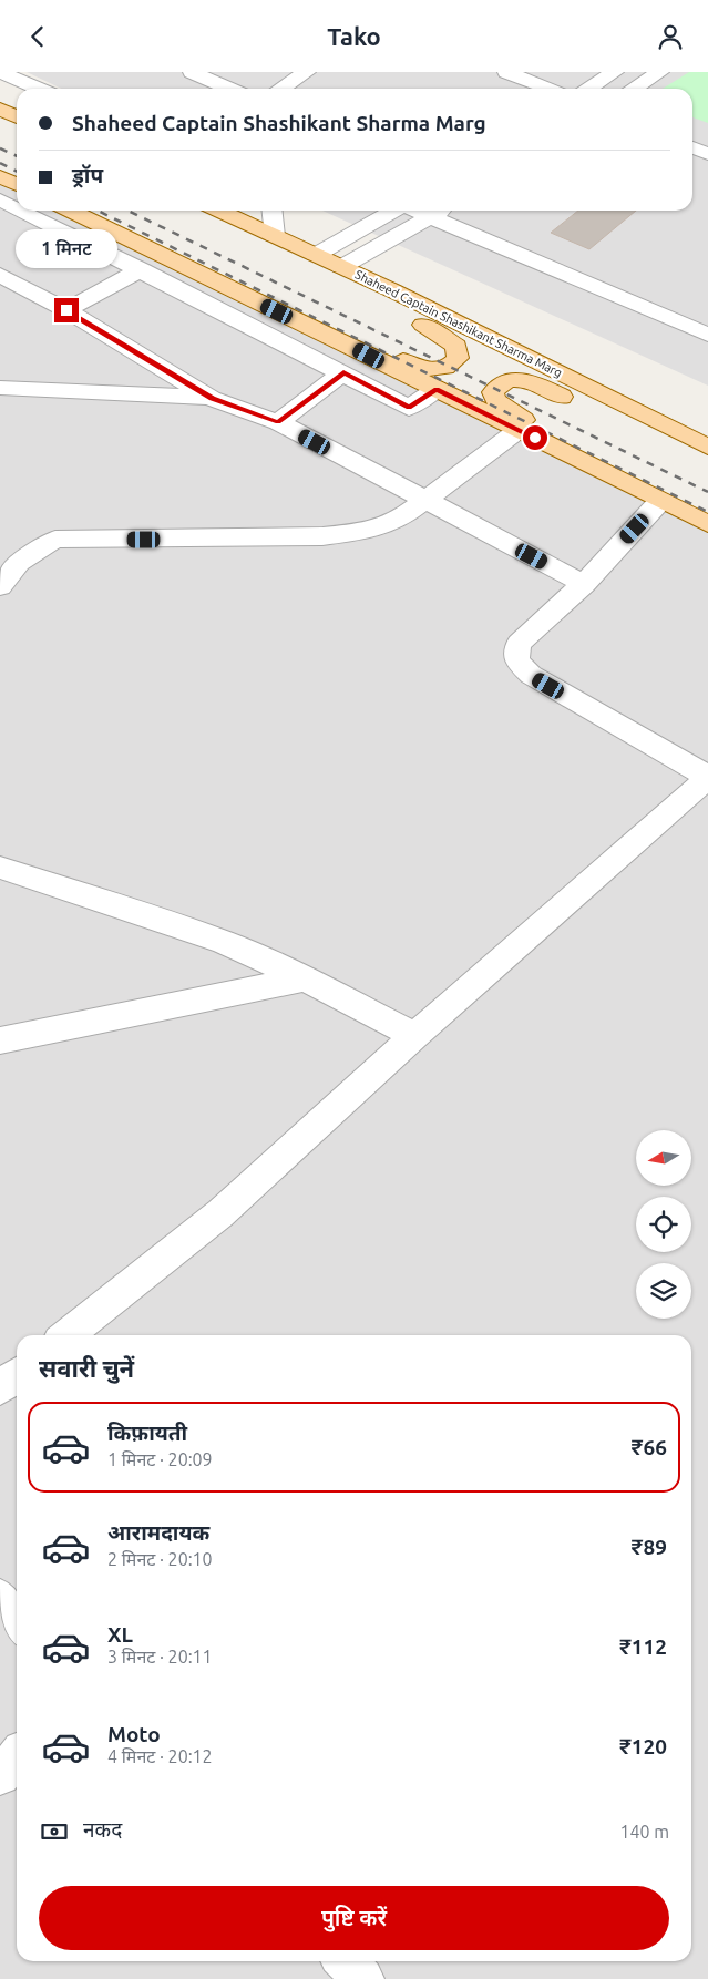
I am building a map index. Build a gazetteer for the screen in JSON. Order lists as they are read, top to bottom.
{
  "streets": {
    "main road": ["Shaheed Captain Shashikant Sharma Marg"]
  },
  "north": "left",
  "page": {
    "header": "Tako",
    "banner": ["Shaheed Captain Shashikant Sharma Marg", "ड्रॉप"],
    "bubble": "1 मिनट",
    "heading": "सवारी चुनें",
    "list": [
      {
        "name": "किफ़ायती",
        "note": "1 मिनट · 20:09",
        "value": "₹66"
      },
      {
        "name": "आरामदायक",
        "note": "2 मिनट · 20:10",
        "value": "₹89"
      },
      {
        "name": "XL",
        "note": "3 मिनट · 20:11",
        "value": "₹112"
      },
      {
        "name": "Moto",
        "note": "4 मिनट · 20:12",
        "value": "₹120"
      }
    ],
    "pay": ["नकद", "140 m"],
    "buttons": "पुष्टि करें"
  }
}
